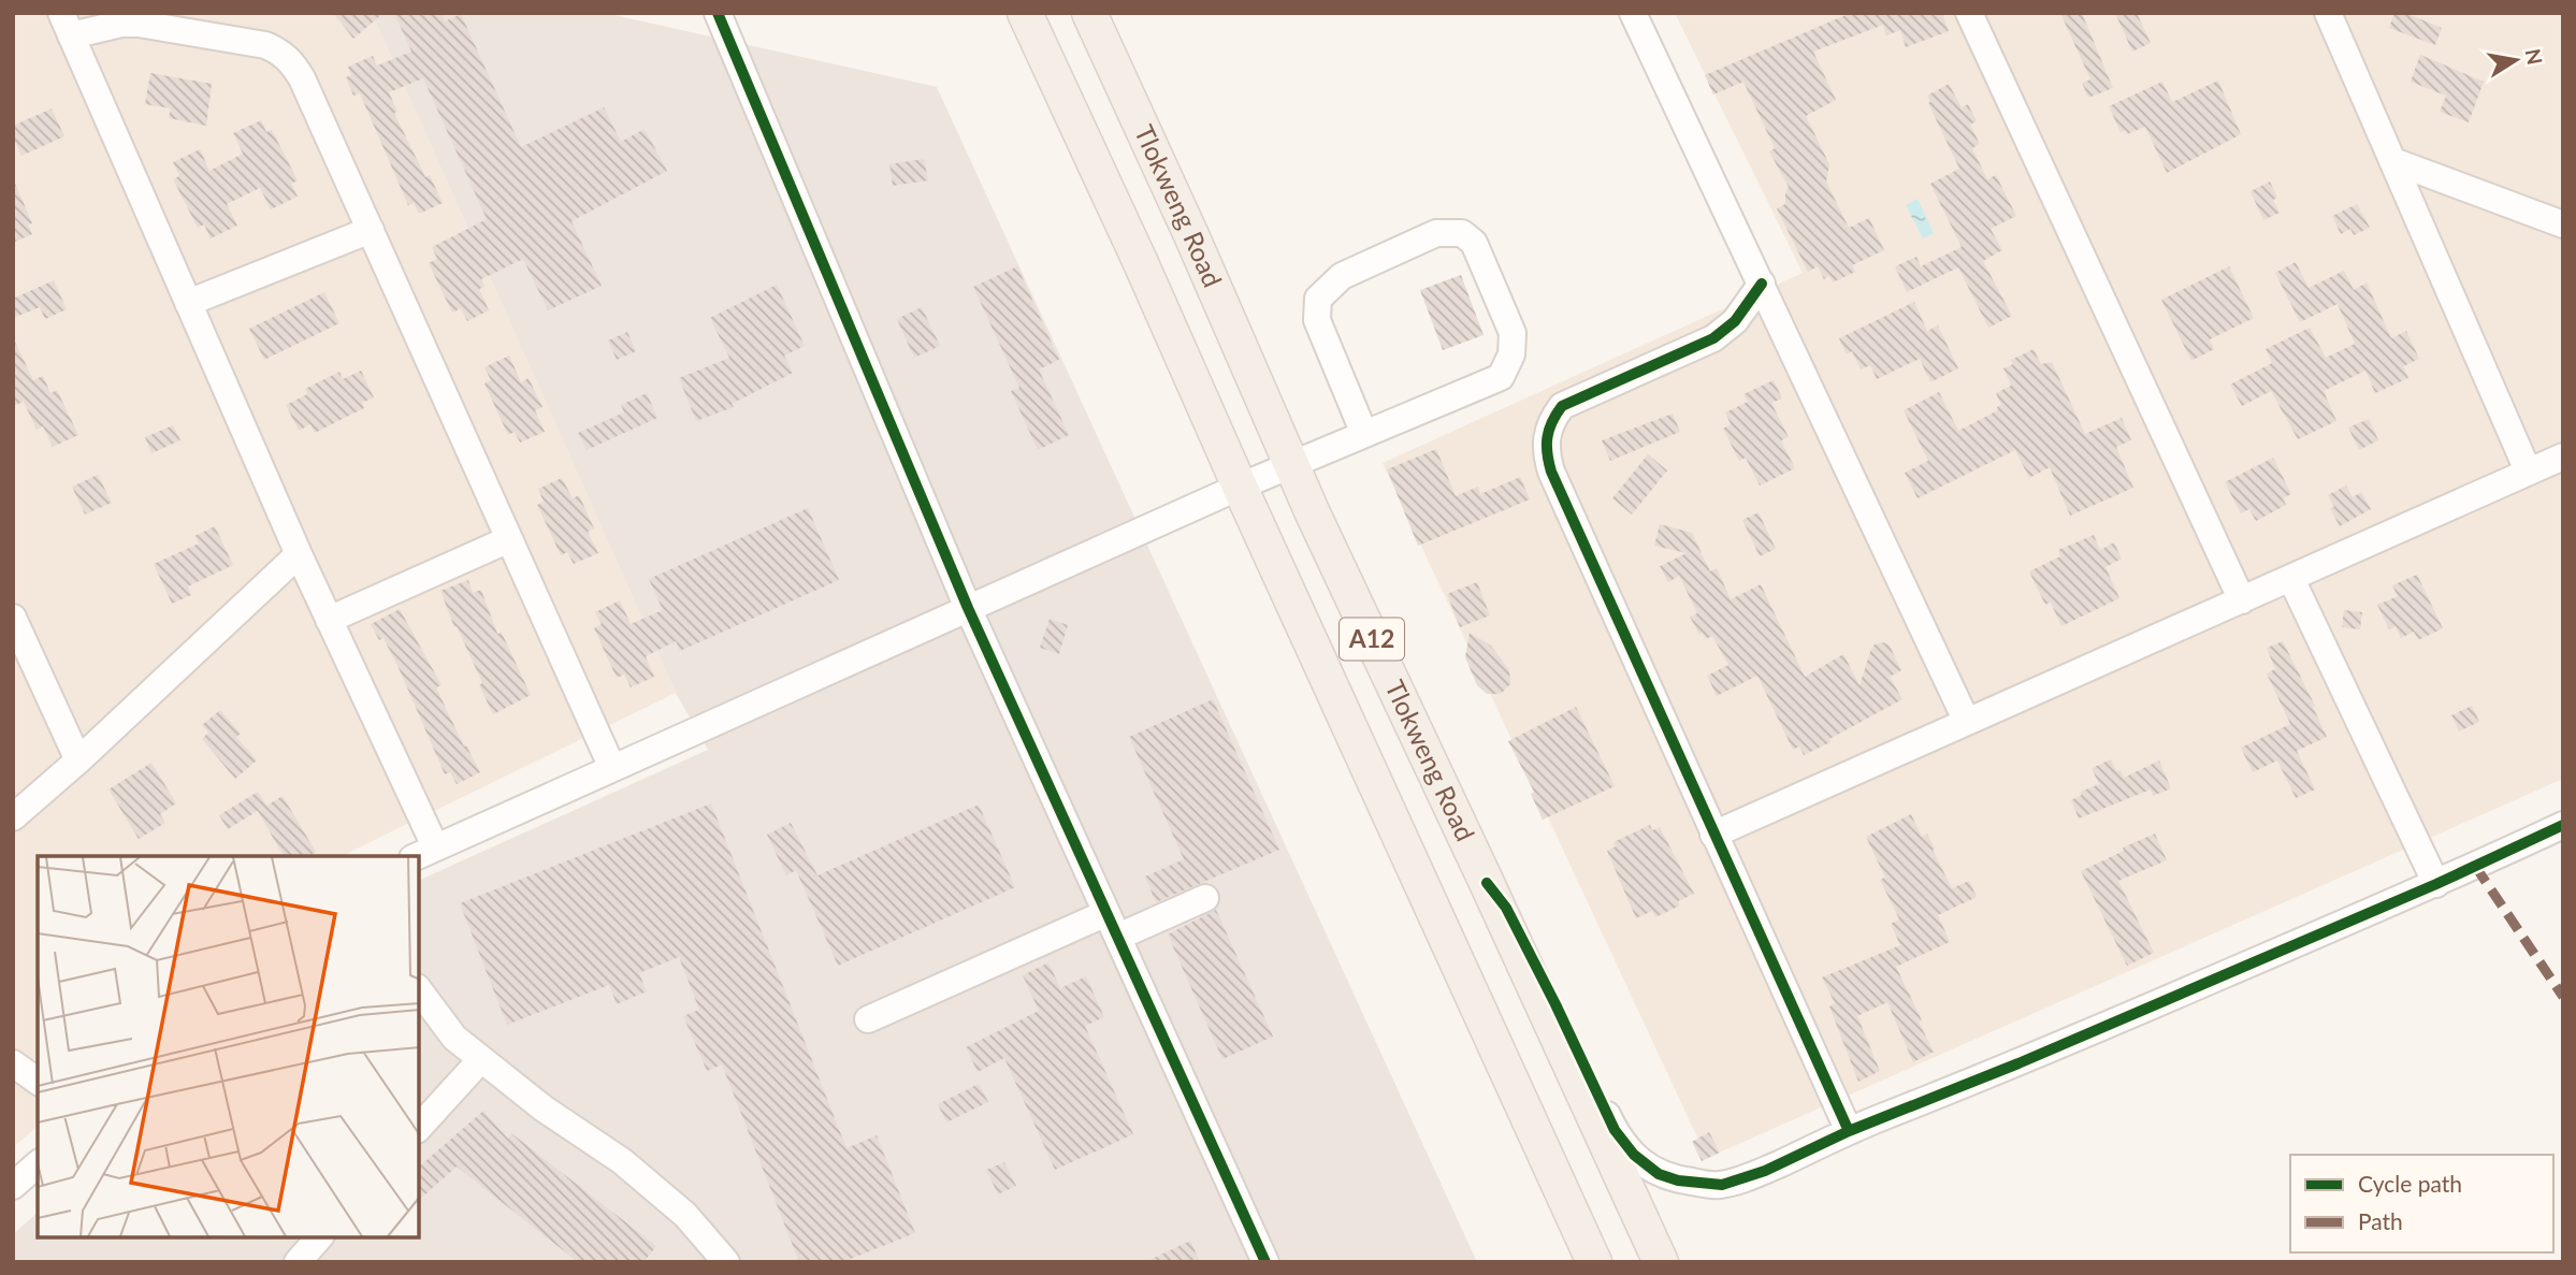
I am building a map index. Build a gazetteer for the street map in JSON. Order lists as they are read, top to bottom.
{
  "streets": {
    "main road": ["Tlokweng Road", "A12"]
  },
  "legend": ["Cycle path", "Path"],
  "north": "right"
}
